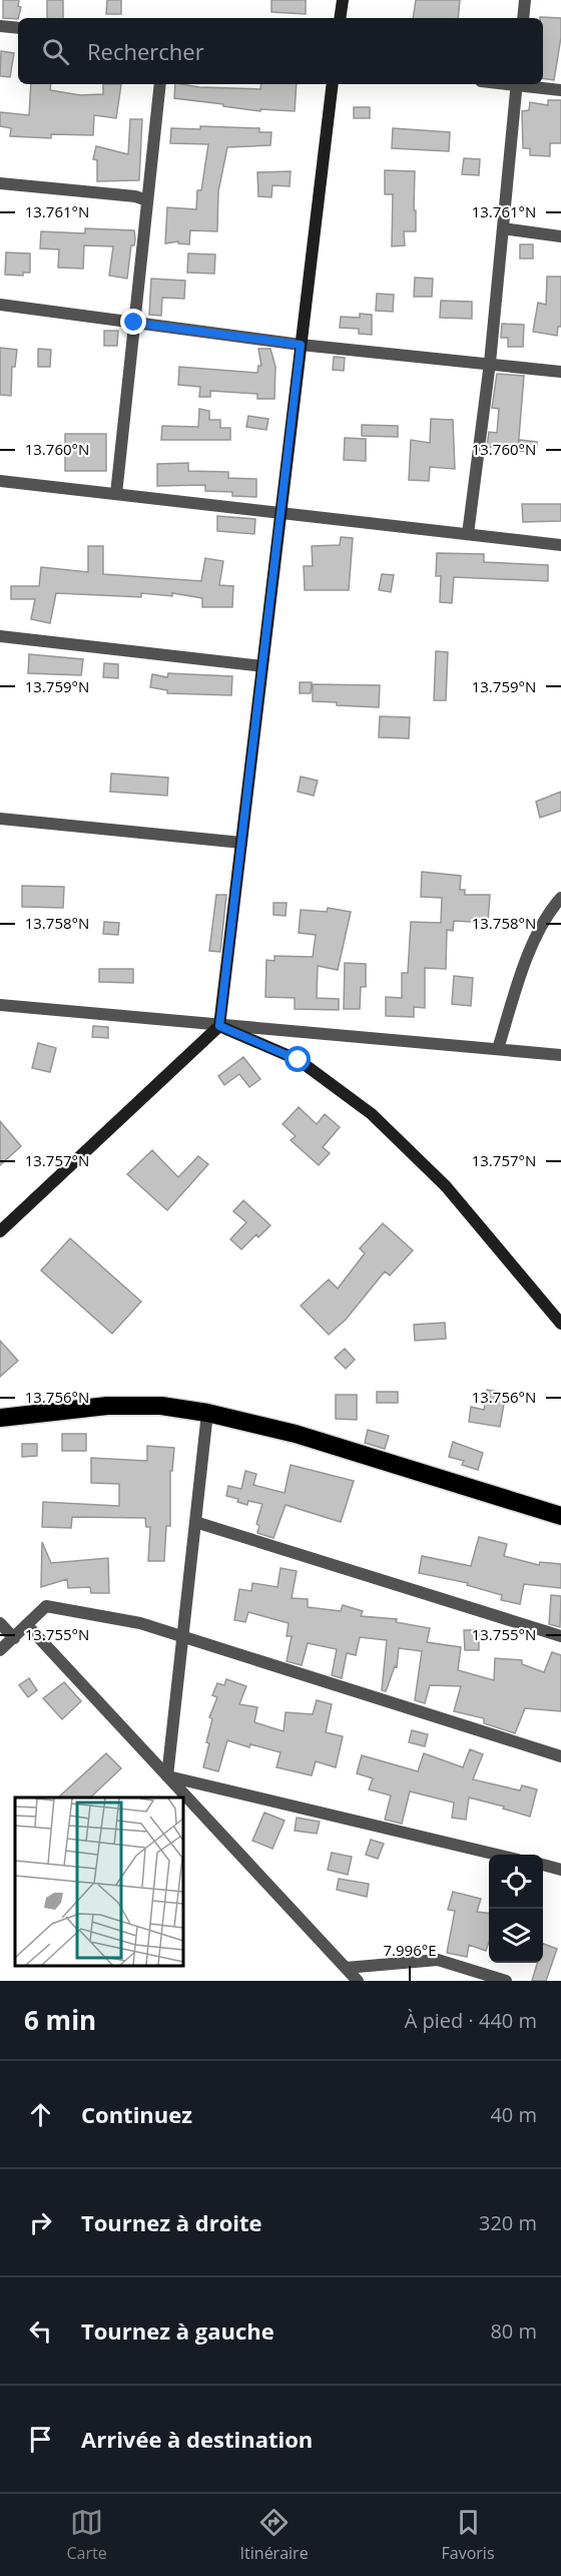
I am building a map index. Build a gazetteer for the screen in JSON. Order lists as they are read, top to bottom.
{
  "page": {
    "search": "Rechercher",
    "heading": ["6 min", "À pied · 440 m"],
    "list": [
      ["Continuez", "40 m"],
      ["Tournez à droite", "320 m"],
      ["Tournez à gauche", "80 m"],
      "Arrivée à destination"
    ],
    "nav": ["Carte", "Itinéraire", "Favoris"]
  },
  "coordinates": [
    "13.761°N",
    "13.760°N",
    "13.759°N",
    "13.758°N",
    "13.757°N",
    "13.756°N",
    "13.755°N",
    "7.996°E"
  ]
}
